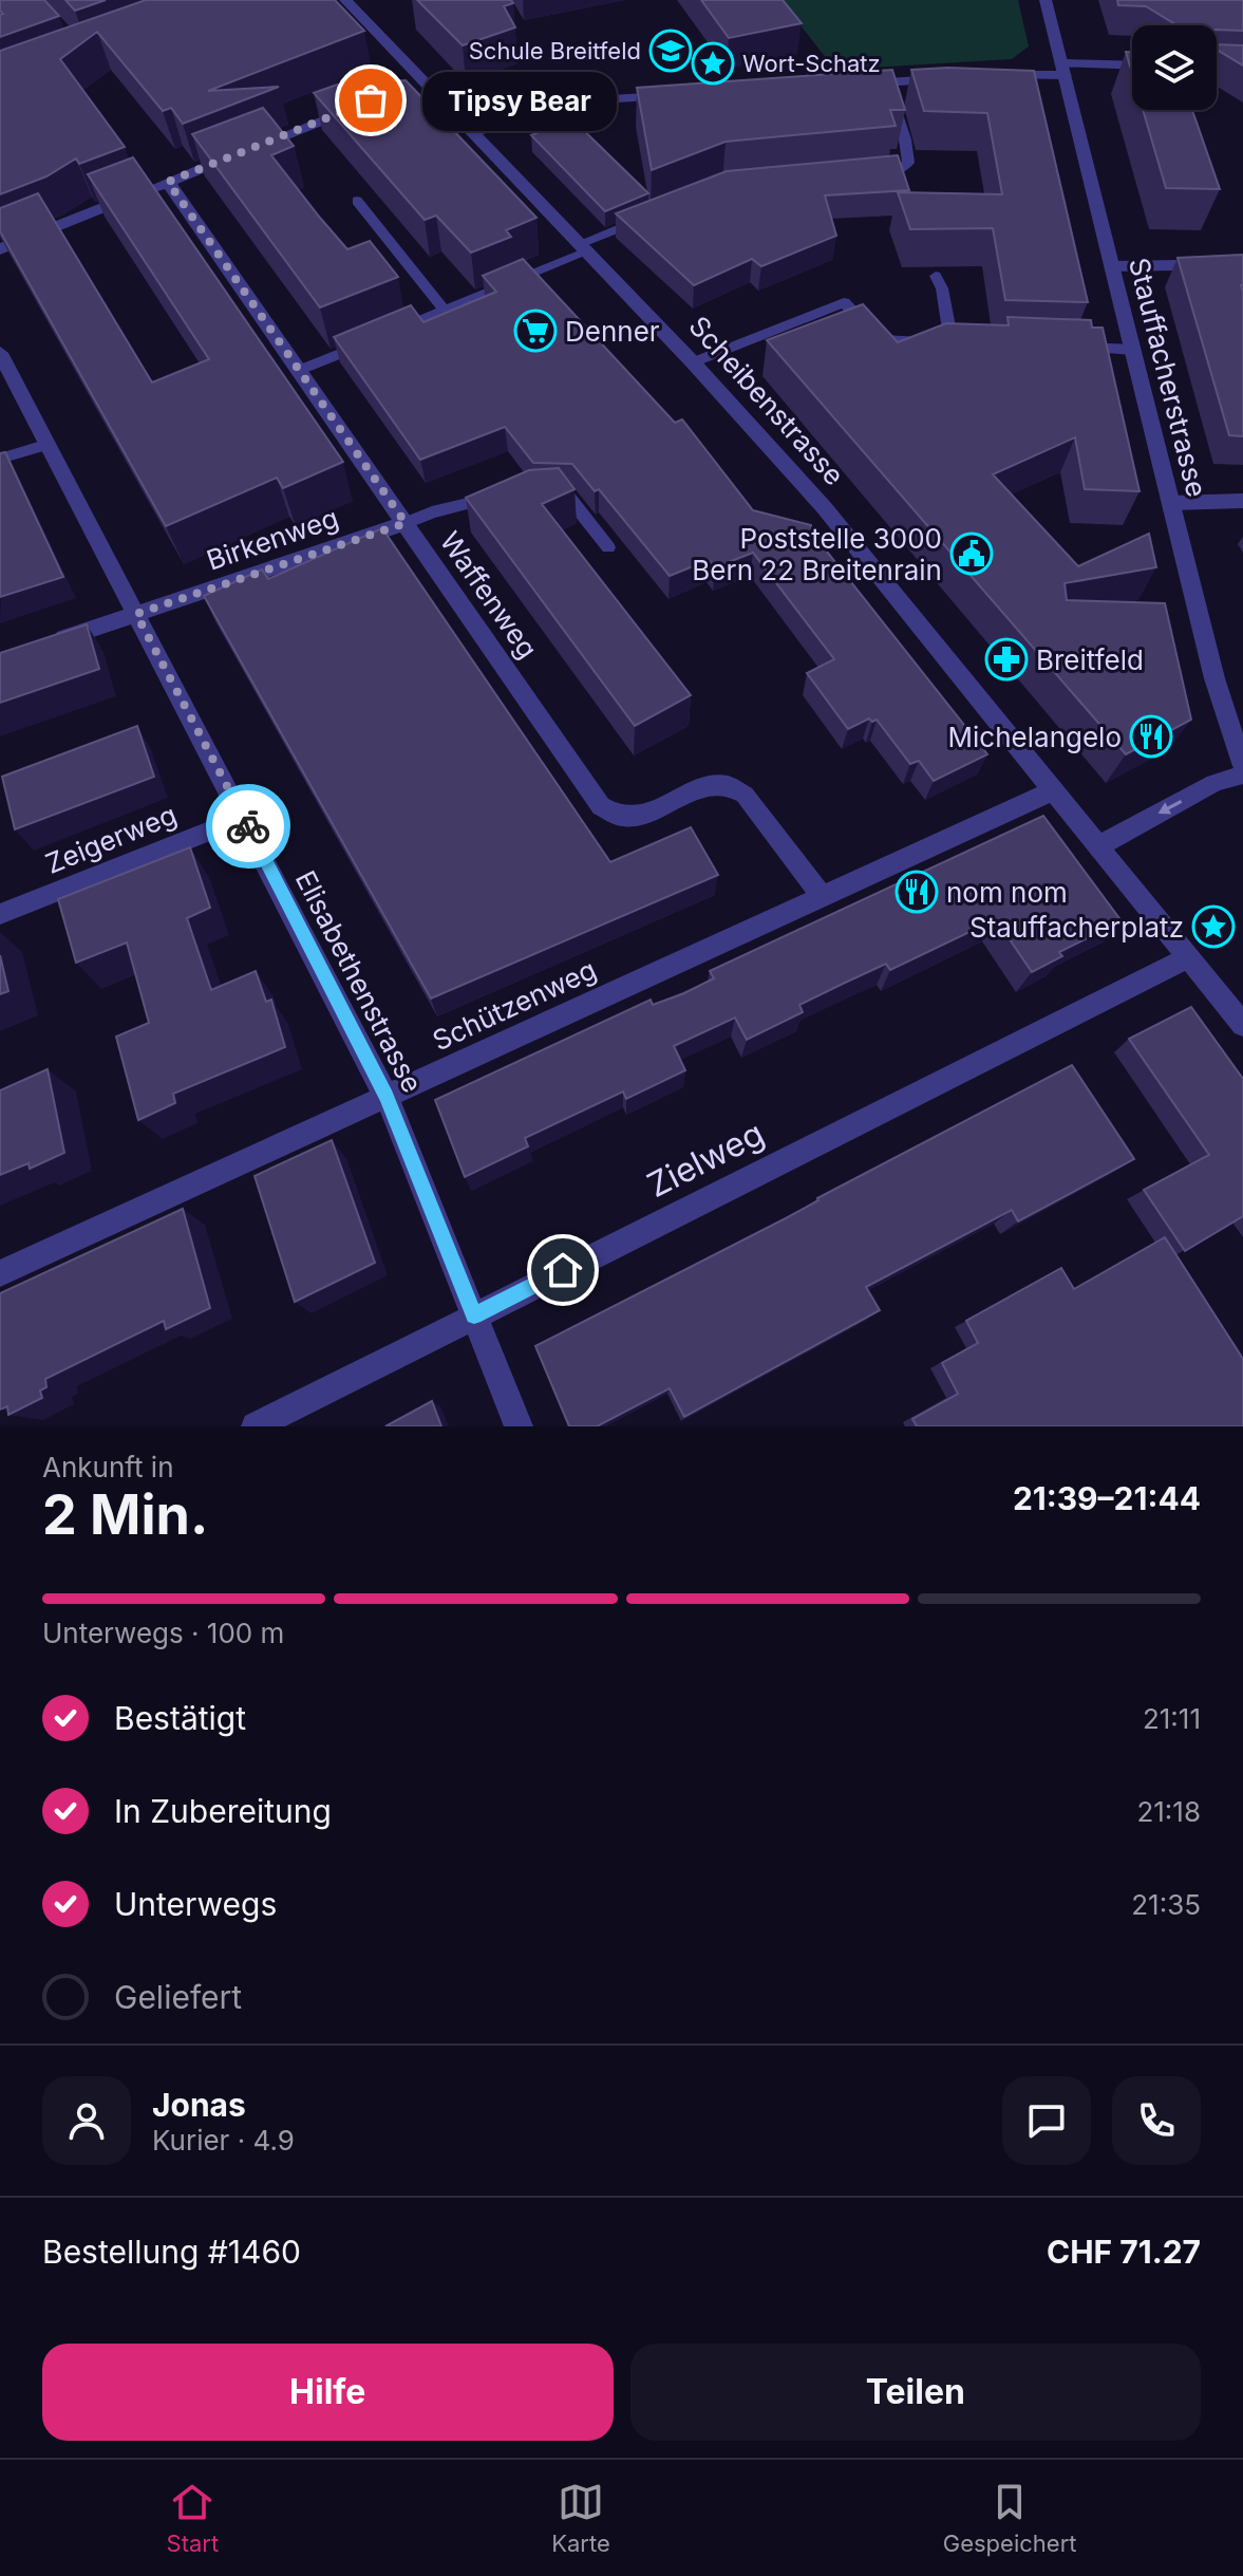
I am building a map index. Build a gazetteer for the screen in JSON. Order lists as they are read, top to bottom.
{
  "streets": {
    "street": [
      "Stauffacherstrasse",
      "Scheibenstrasse",
      "Birkenweg",
      "Waffenweg",
      "Zeigerweg",
      "Elisabethenstrasse",
      "Schützenweg",
      "Zielweg"
    ]
  },
  "crossings": [
    ["Scheibenstrasse", "Schützenweg"],
    ["Scheibenstrasse", "Zielweg"],
    ["Birkenweg", "Waffenweg"],
    ["Birkenweg", "Elisabethenstrasse"],
    ["Waffenweg", "Schützenweg"],
    ["Zeigerweg", "Elisabethenstrasse"],
    ["Elisabethenstrasse", "Schützenweg"],
    ["Elisabethenstrasse", "Zielweg"]
  ],
  "places": {
    "school or university": ["Schule Breitfeld"],
    "place": ["Wort-Schatz", "Stauffacherplatz"],
    "other": ["Tipsy Bear"],
    "supermarket": ["Denner"],
    "public building": ["Poststelle 3000 Bern 22 Breitenrain"],
    "pharmacy": ["Breitfeld"],
    "restaurant": ["Michelangelo", "nom nom"]
  },
  "page": {
    "bubble": "Tipsy Bear",
    "heading": ["2 Min.", "Ankunft in", "21:39–21:44"],
    "panel": [
      "Jonas",
      "Kurier · 4.9",
      "Bestellung #1460",
      "CHF 71.27"
    ],
    "bar": "Unterwegs · 100 m",
    "list": [
      ["Bestätigt", "21:11"],
      ["In Zubereitung", "21:18"],
      ["Unterwegs", "21:35"],
      "Geliefert"
    ],
    "buttons": ["Hilfe", "Teilen"],
    "tabs": ["Start", "Karte", "Gespeichert"]
  }
}
